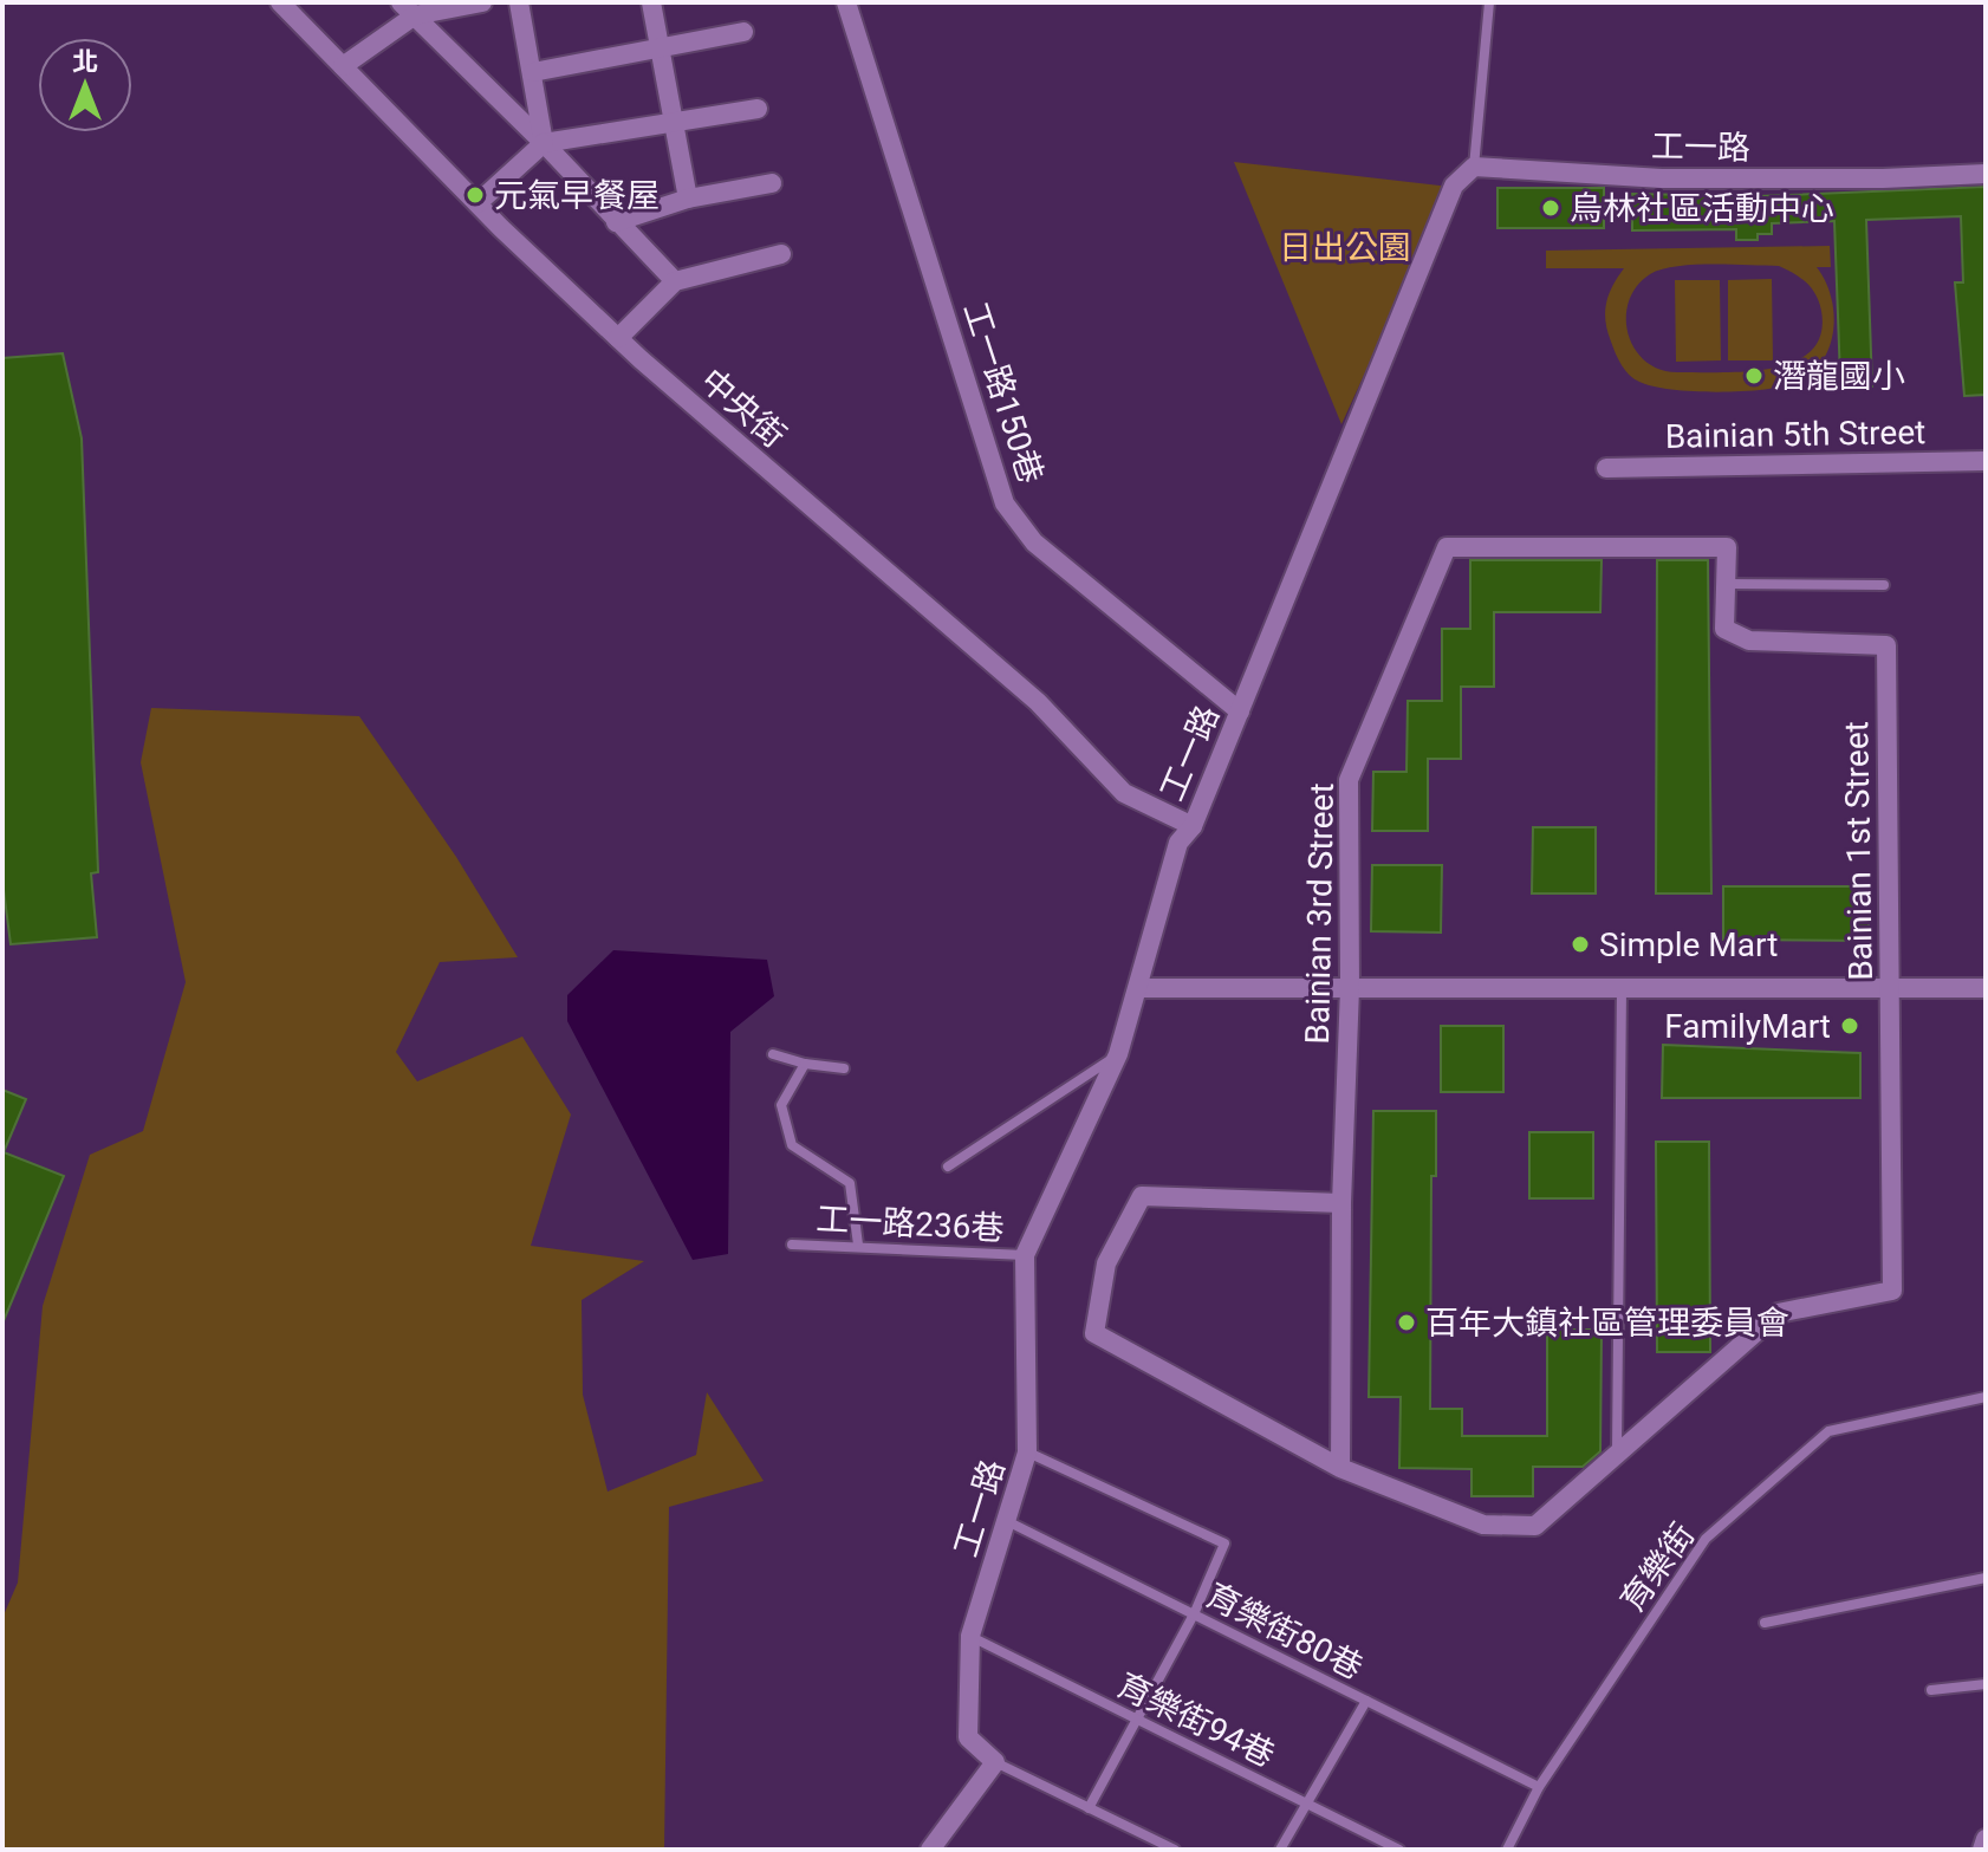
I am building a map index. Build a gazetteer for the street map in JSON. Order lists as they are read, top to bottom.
{
  "streets": {
    "street": [
      "工一路",
      "工一路150巷",
      "中央街",
      "Bainian 5th Street",
      "Bainian 1st Street",
      "Bainian 3rd Street"
    ],
    "lane": [
      "工一路236巷",
      "育樂街",
      "育樂街80巷",
      "育樂街94巷"
    ]
  },
  "crossings": [
    ["工一路", "工一路150巷"],
    ["工一路", "中央街"],
    ["工一路", "工一路236巷"],
    ["工一路", "育樂街80巷"],
    ["工一路", "育樂街94巷"],
    ["Bainian 1st Street", "Bainian 3rd Street"],
    ["育樂街", "育樂街80巷"]
  ],
  "parks": ["日出公園"],
  "places": [
    "元氣早餐屋",
    "烏林社區活動中心",
    "潛龍國小",
    "Simple Mart",
    "FamilyMart",
    "百年大鎮社區管理委員會"
  ],
  "north": "top"
}
